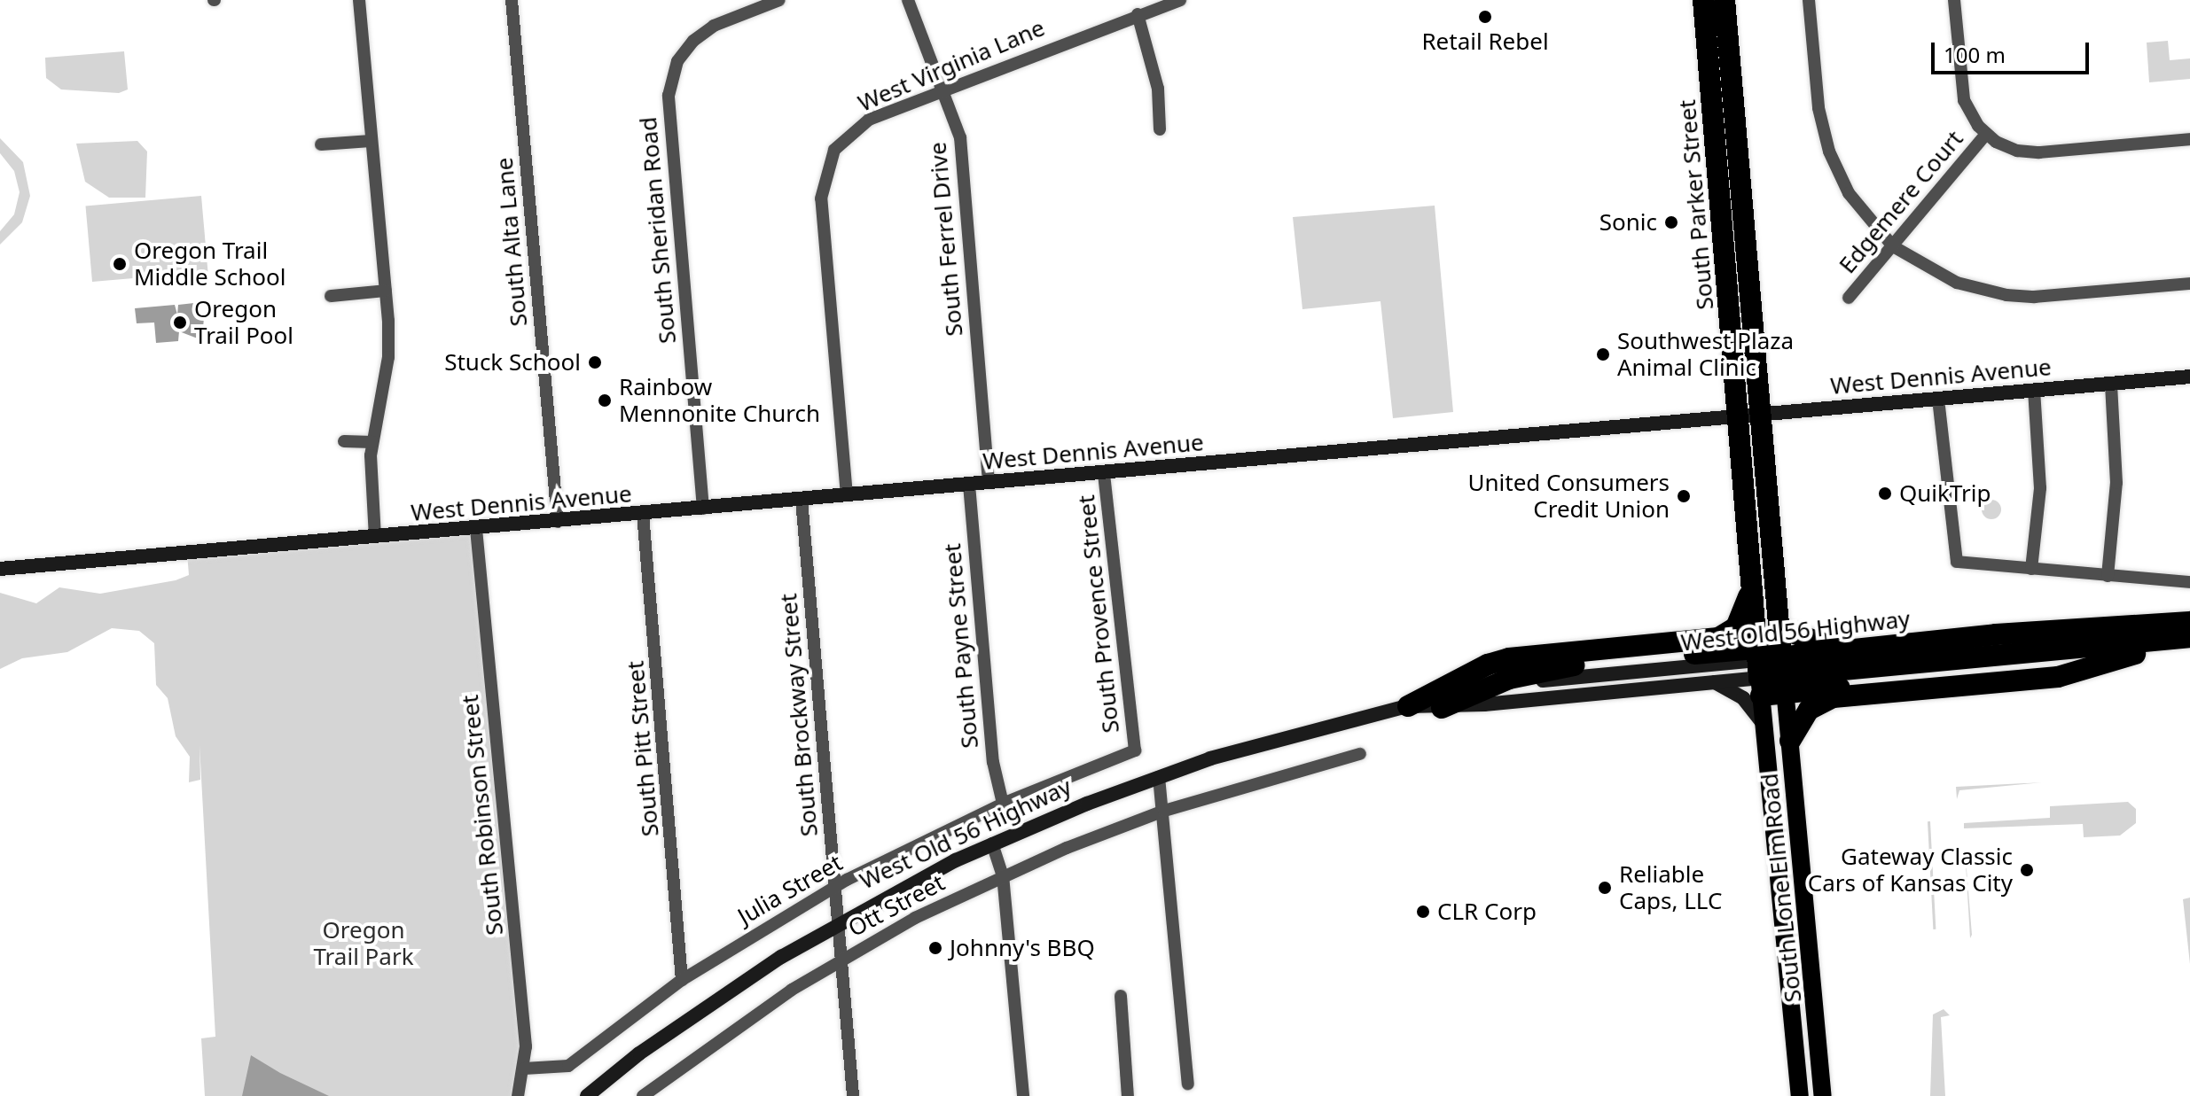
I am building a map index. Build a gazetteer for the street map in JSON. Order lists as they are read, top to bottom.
{
  "streets": {
    "highway": ["South Parker Street", "West Old 56 Highway"],
    "main road": ["South Lone Elm Road"],
    "street": [
      "West Virginia Lane",
      "Edgemere Court",
      "South Sheridan Road",
      "South Ferrel Drive",
      "South Alta Lane",
      "West Dennis Avenue",
      "South Provence Street",
      "South Payne Street",
      "South Brockway Street",
      "South Pitt Street",
      "South Robinson Street",
      "Julia Street",
      "Ott Street"
    ]
  },
  "crossings": [
    ["West Virginia Lane", "South Ferrel Drive"],
    ["West Virginia Lane", "West Dennis Avenue"],
    ["South Parker Street", "West Dennis Avenue"],
    ["South Parker Street", "West Old 56 Highway"],
    ["South Parker Street", "South Lone Elm Road"],
    ["South Sheridan Road", "West Dennis Avenue"],
    ["South Ferrel Drive", "West Dennis Avenue"],
    ["South Alta Lane", "West Dennis Avenue"],
    ["West Dennis Avenue", "South Provence Street"],
    ["West Dennis Avenue", "South Payne Street"],
    ["West Dennis Avenue", "South Brockway Street"],
    ["West Dennis Avenue", "South Pitt Street"],
    ["West Dennis Avenue", "South Robinson Street"],
    ["South Provence Street", "Julia Street"],
    ["West Old 56 Highway", "South Brockway Street"],
    ["West Old 56 Highway", "South Lone Elm Road"],
    ["South Payne Street", "Julia Street"],
    ["South Brockway Street", "Julia Street"],
    ["South Brockway Street", "Ott Street"],
    ["South Pitt Street", "Julia Street"],
    ["South Robinson Street", "Julia Street"]
  ],
  "parks": ["Oregon Trail Park"],
  "places": [
    "Retail Rebel",
    "Sonic",
    "Oregon Trail Middle School",
    "Oregon Trail Pool",
    "Southwest Plaza Animal Clinic",
    "Stuck School",
    "Rainbow Mennonite Church",
    "QuikTrip",
    "United Consumers Credit Union",
    "Gateway Classic Cars of Kansas City",
    "Reliable Caps, LLC",
    "CLR Corp",
    "Johnny's BBQ"
  ],
  "scale_bar": "100 m"
}
